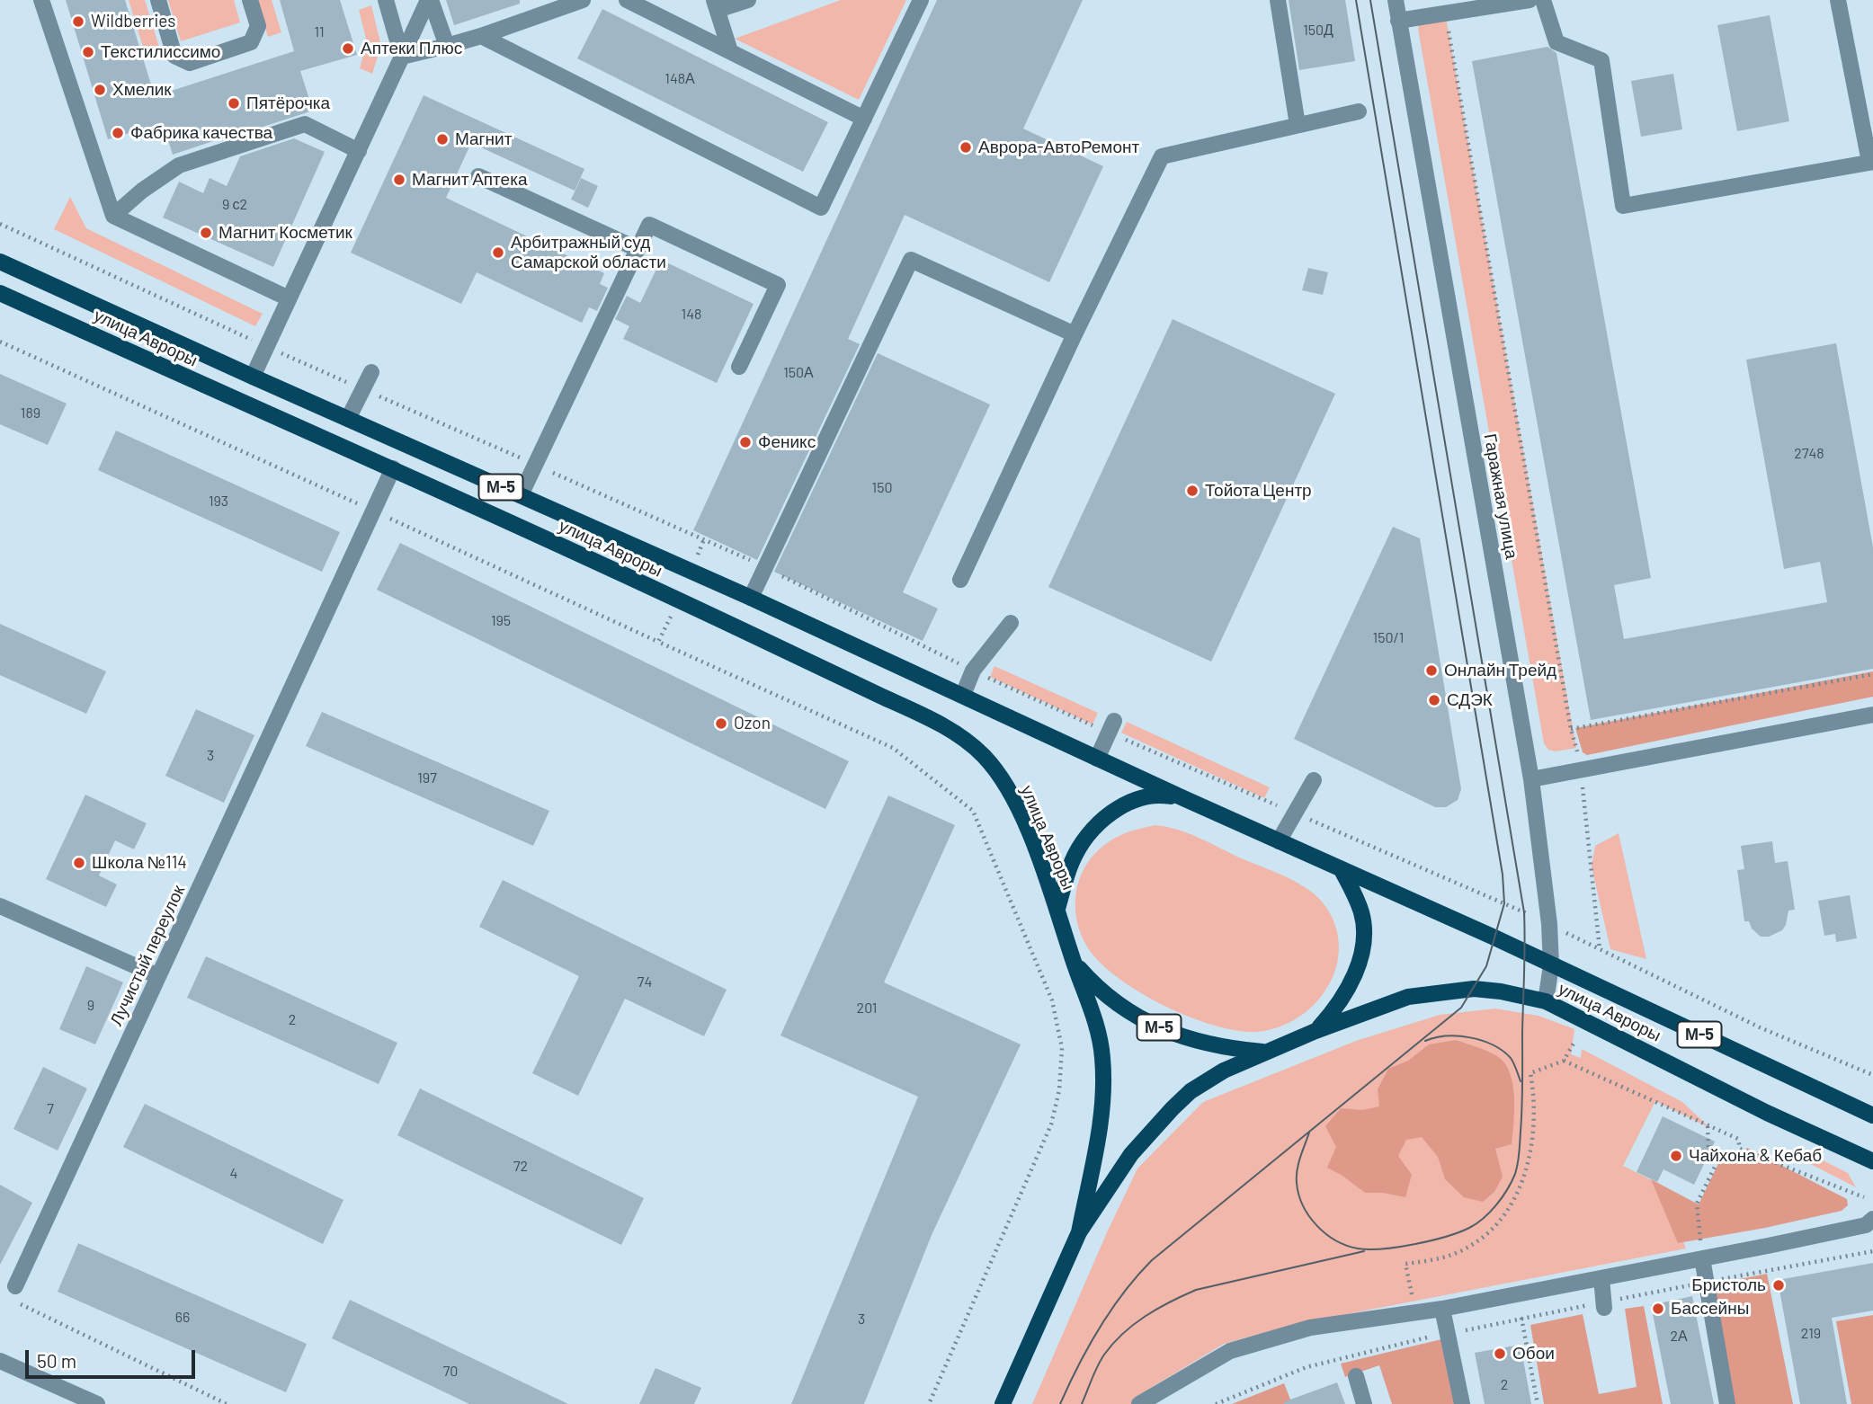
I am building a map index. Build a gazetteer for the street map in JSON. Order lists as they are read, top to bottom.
{
  "streets": {
    "main road": ["улица Авроры", "М-5"],
    "street": ["Гаражная улица", "Лучистый переулок"]
  },
  "crossings": [
    ["улица Авроры", "Гаражная улица"],
    ["улица Авроры", "Лучистый переулок"]
  ],
  "places": [
    "Wildberries",
    "Аптеки Плюс",
    "Текстилиссимо",
    "Хмелик",
    "Пятёрочка",
    "Фабрика качества",
    "Магнит",
    "Аврора-АвтоРемонт",
    "Магнит Аптека",
    "Магнит Косметик",
    "Арбитражный суд Самарской области",
    "Феникс",
    "Тойота Центр",
    "Онлайн Трейд",
    "СДЭК",
    "Ozon",
    "Школа №114",
    "Чайхона & Кебаб",
    "Бристоль",
    "Бассейны",
    "Обои"
  ],
  "house_numbers": [
    "150Д",
    "11",
    "148А",
    "9 с2",
    "148",
    "150А",
    "189",
    "2748",
    "150",
    "193",
    "195",
    "150/1",
    "3",
    "197",
    "74",
    "9",
    "201",
    "2",
    "7",
    "72",
    "4",
    "66",
    "3",
    "219",
    "2А",
    "70",
    "2"
  ],
  "scale_bar": "50 m"
}
